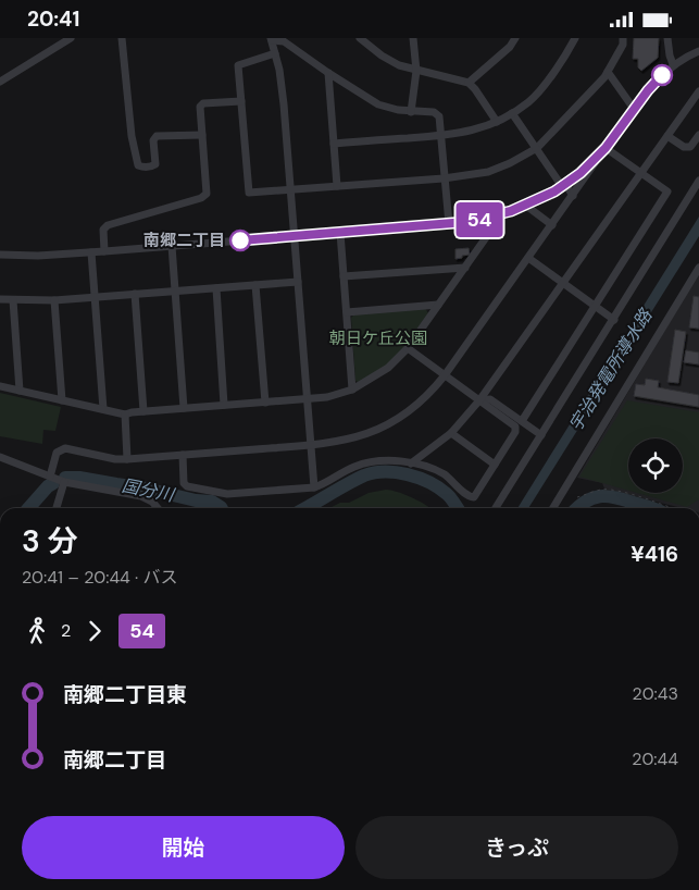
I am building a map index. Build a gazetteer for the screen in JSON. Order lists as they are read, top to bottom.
{
  "water": ["宇治発電所導水路", "国分川"],
  "parks": ["朝日ケ丘公園"],
  "places": ["南郷二丁目"],
  "lines": ["bus line 54"],
  "page": {
    "status": "20:41",
    "on_map": "54",
    "heading": ["3 分", "20:41 – 20:44 · バス", "¥416"],
    "legs": ["2", "54"],
    "list": [
      {
        "name": "南郷二丁目東",
        "value": "20:43"
      },
      {
        "name": "南郷二丁目",
        "value": "20:44"
      }
    ],
    "buttons": ["開始", "きっぷ"]
  }
}
